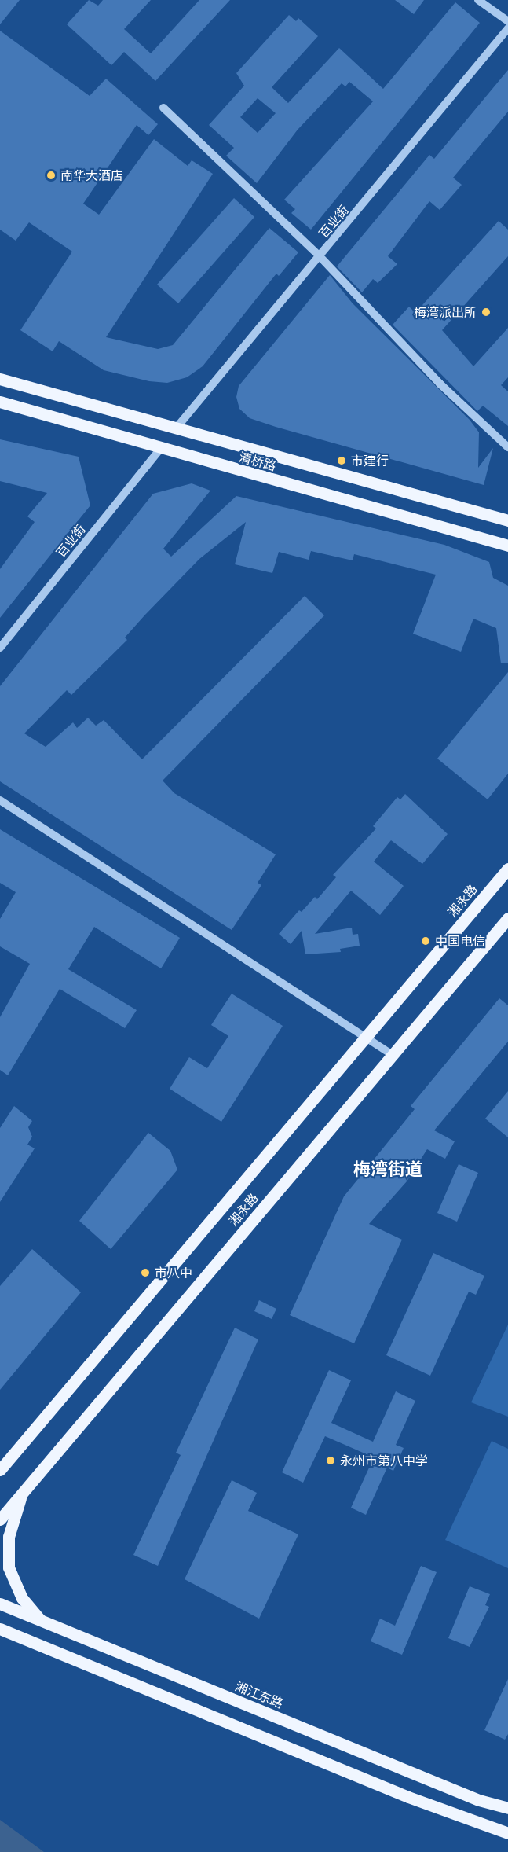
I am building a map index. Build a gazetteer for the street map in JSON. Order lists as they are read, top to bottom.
{
  "streets": {
    "main road": ["清桥路", "湘永路", "湘江东路"],
    "street": ["百业街"]
  },
  "crossings": [
    ["百业街", "清桥路"]
  ],
  "districts": ["梅湾街道"],
  "places": [
    "南华大酒店",
    "梅湾派出所",
    "市建行",
    "中国电信",
    "市八中",
    "永州市第八中学"
  ]
}
